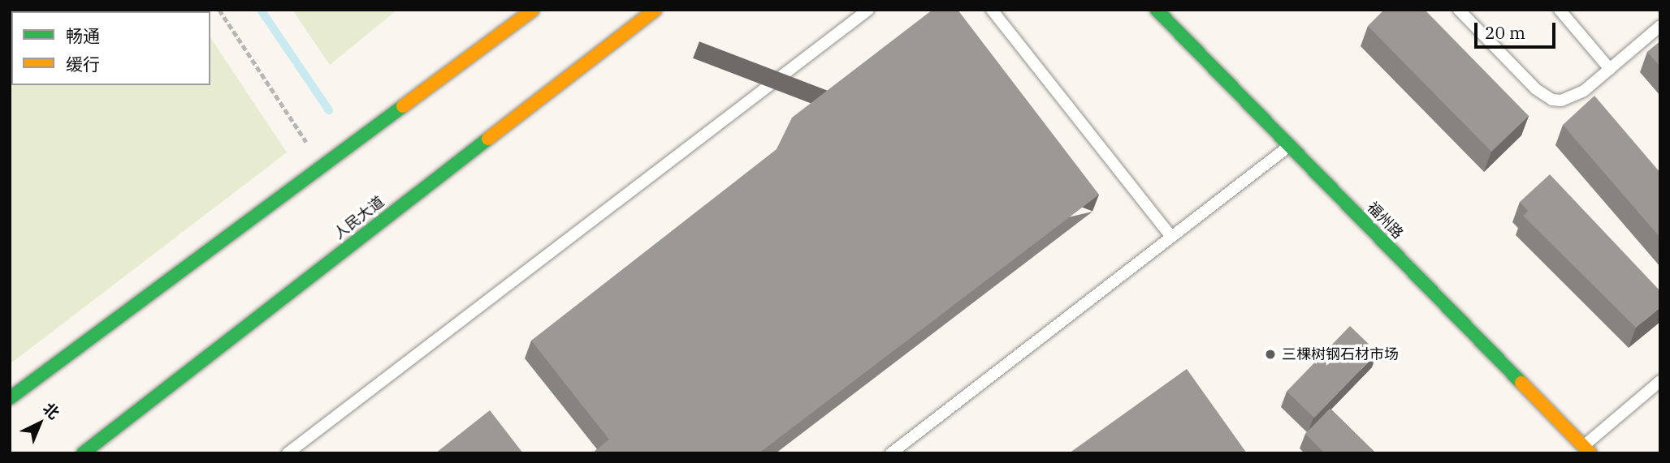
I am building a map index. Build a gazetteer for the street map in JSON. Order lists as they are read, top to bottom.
{
  "streets": {
    "street": ["人民大道", "福州路"]
  },
  "places": ["三棵树钢石材市场"],
  "legend": ["畅通", "缓行"],
  "scale_bar": "20 m",
  "north": "top right"
}
